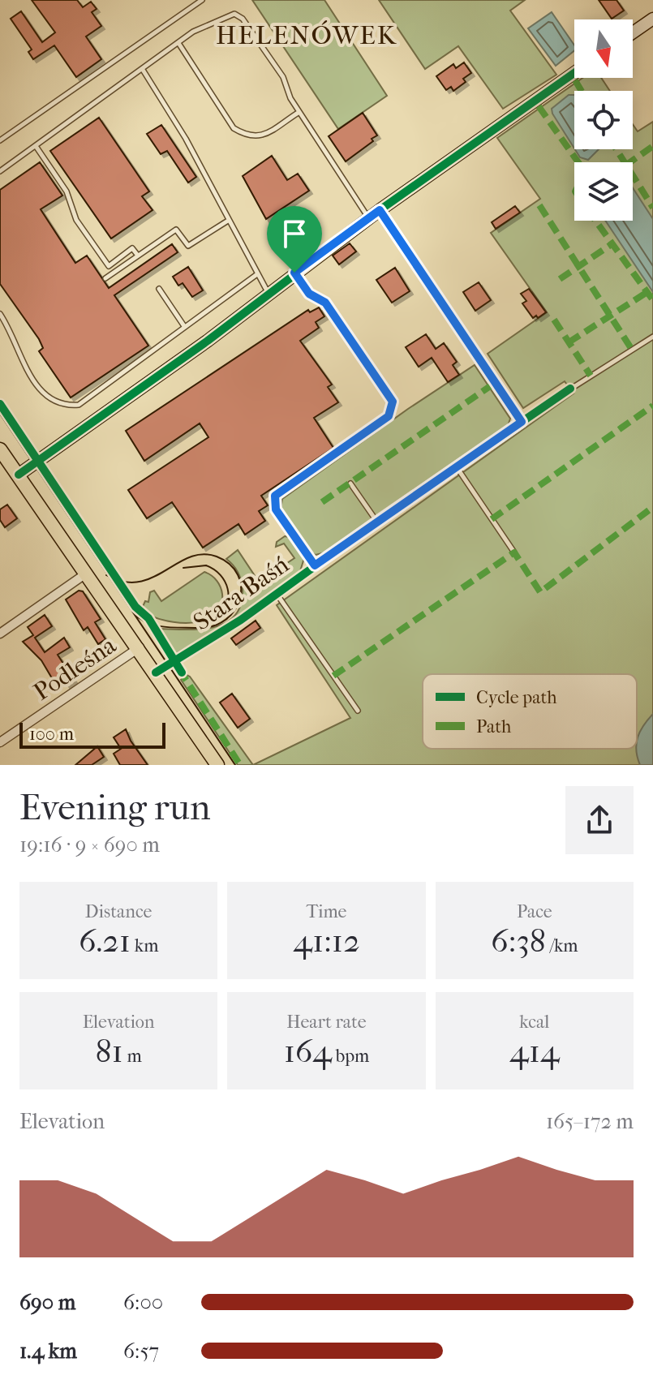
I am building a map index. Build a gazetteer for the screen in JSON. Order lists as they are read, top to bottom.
{
  "streets": {
    "street": ["Stara Baśń", "Podleśna"]
  },
  "districts": ["HELENÓWEK"],
  "legend": ["Cycle path", "Path"],
  "scale_bar": "100 m",
  "north": "bottom",
  "page": {
    "scale": "100 m",
    "heading": ["Evening run", "19:16 · 9 × 690 m"],
    "stats": [
      ["Distance", "6.21 km"],
      ["Time", "41:12"],
      ["Pace", "6:38 /km"],
      ["Elevation", "81 m"],
      ["Heart rate", "164 bpm"],
      ["kcal", "414"]
    ],
    "chart": ["Elevation", "165–172 m"],
    "list": [
      {
        "name": "690 m",
        "note": "6:00"
      },
      {
        "name": "1.4 km",
        "note": "6:57"
      }
    ]
  }
}
